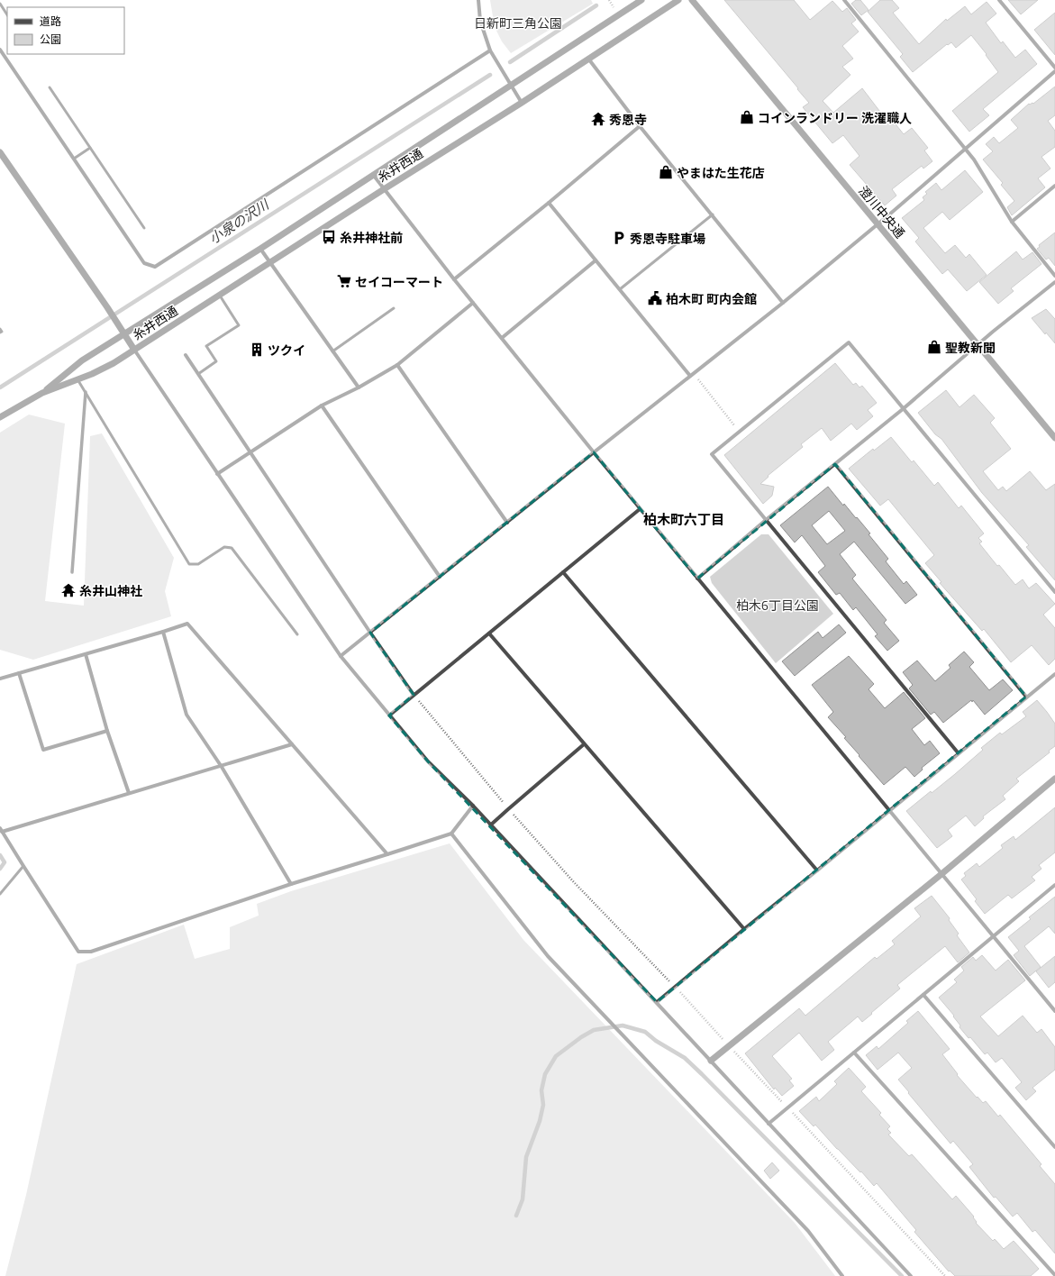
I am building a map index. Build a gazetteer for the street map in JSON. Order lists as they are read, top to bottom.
{
  "streets": {
    "street": ["糸井西通", "澄川中央通"]
  },
  "districts": ["柏木町六丁目"],
  "water": ["小泉の沢川"],
  "parks": ["日新町三角公園", "柏木6丁目公園"],
  "places": {
    "shop": ["コインランドリー 洗濯職人", "やまはた生花店", "聖教新聞"],
    "temple": ["秀恩寺", "糸井山神社"],
    "bus stop": ["糸井神社前"],
    "parking": ["秀恩寺駐車場"],
    "supermarket": ["セイコーマート"],
    "public building": ["柏木町 町内会館"],
    "building": ["ツクイ"]
  },
  "legend": ["道路", "公園"]
}
